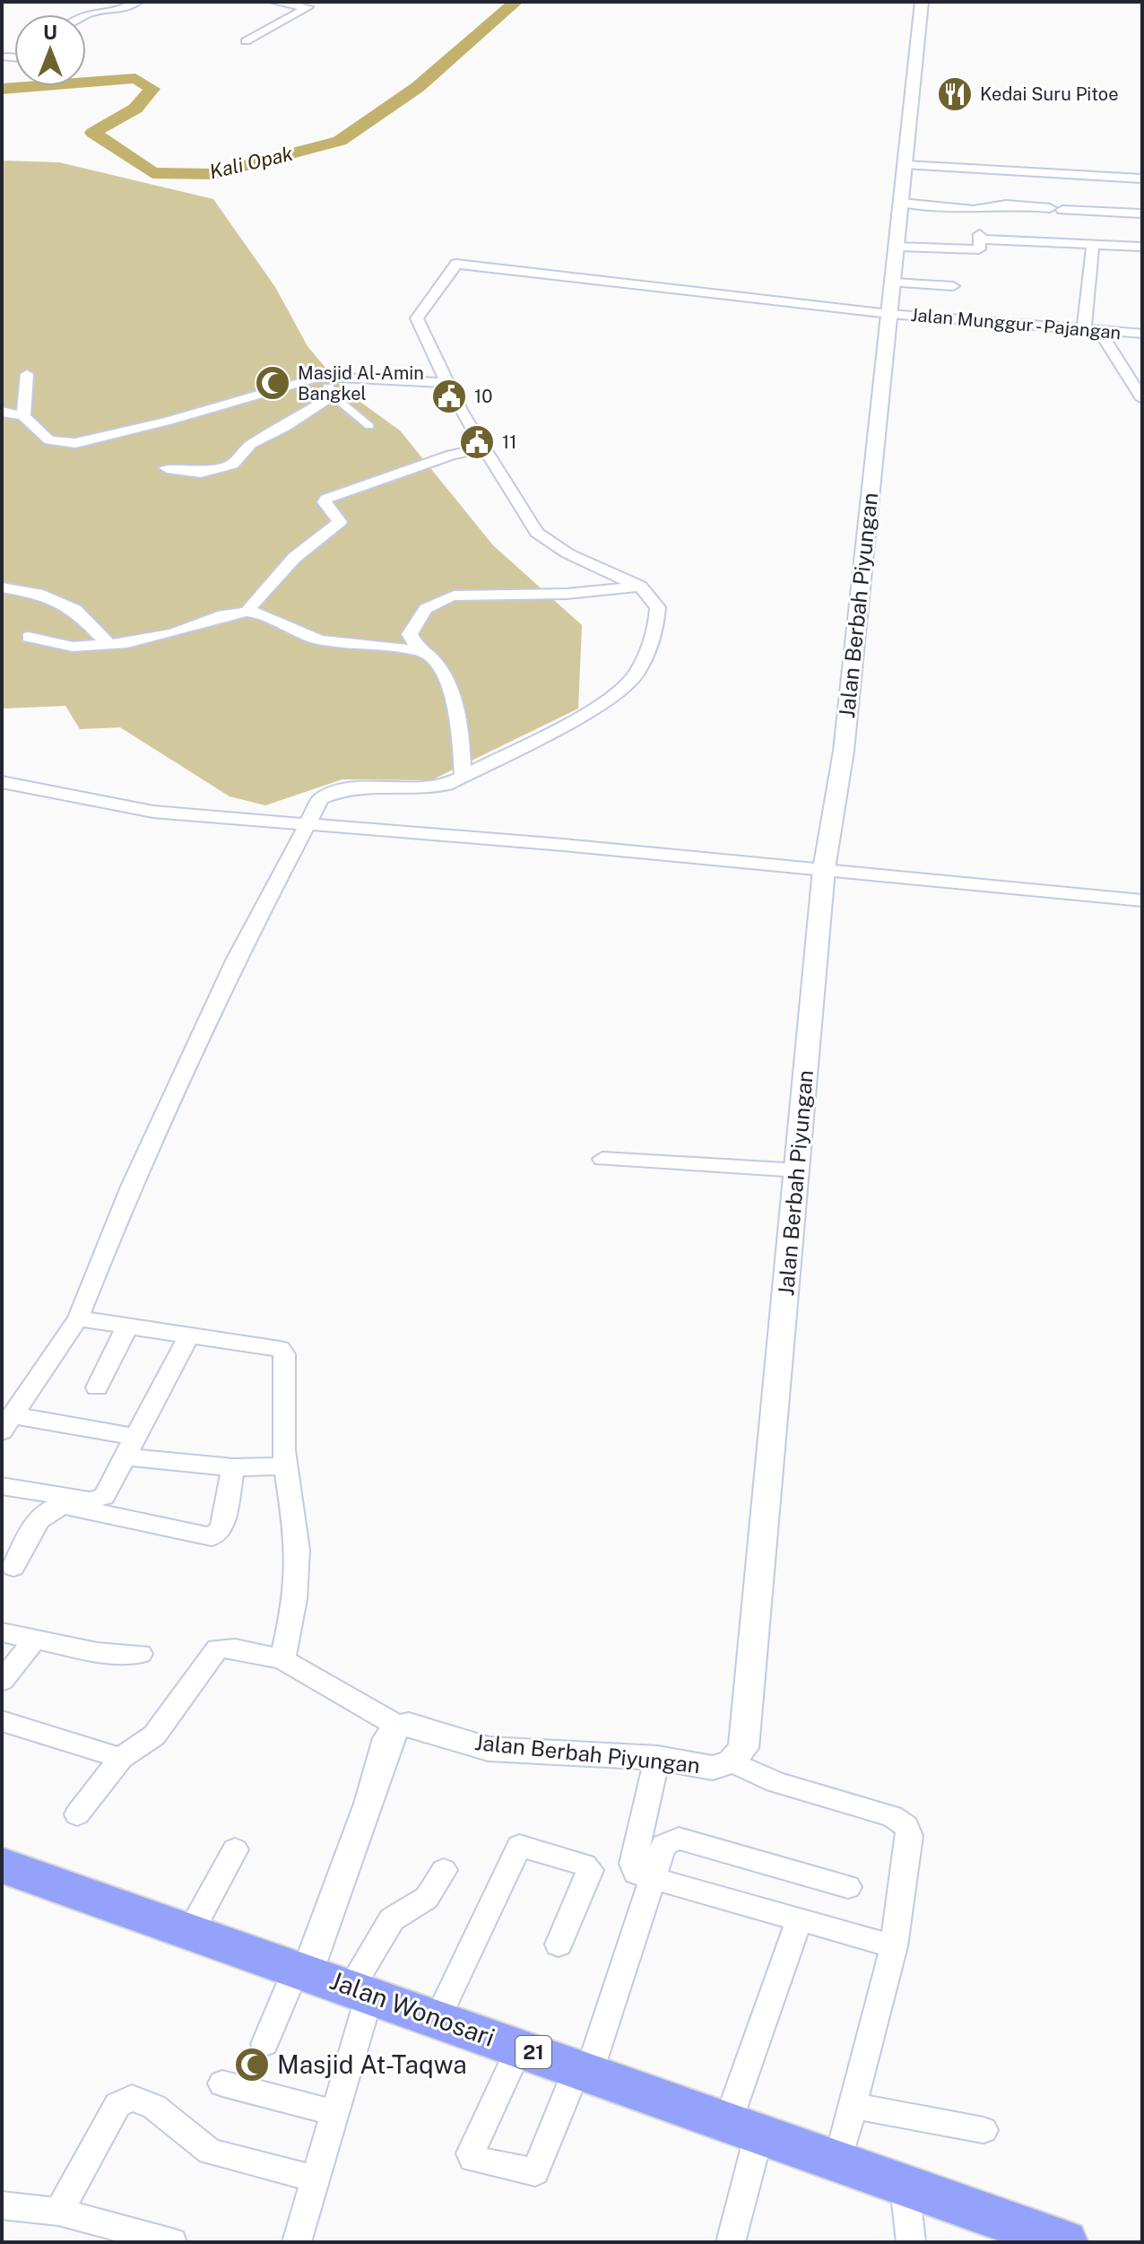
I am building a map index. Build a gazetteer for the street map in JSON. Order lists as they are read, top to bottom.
{
  "streets": {
    "highway": ["Jalan Wonosari", "21"],
    "street": ["Jalan Munggur - Pajangan", "Jalan Berbah Piyungan"]
  },
  "crossings": [
    ["Jalan Munggur - Pajangan", "Jalan Berbah Piyungan"]
  ],
  "water": ["Kali Opak"],
  "places": {
    "restaurant": ["Kedai Suru Pitoe"],
    "mosque": ["Masjid Al-Amin Bangkel", "Masjid At-Taqwa"],
    "public building": ["10", "11"]
  },
  "north": "top"
}
